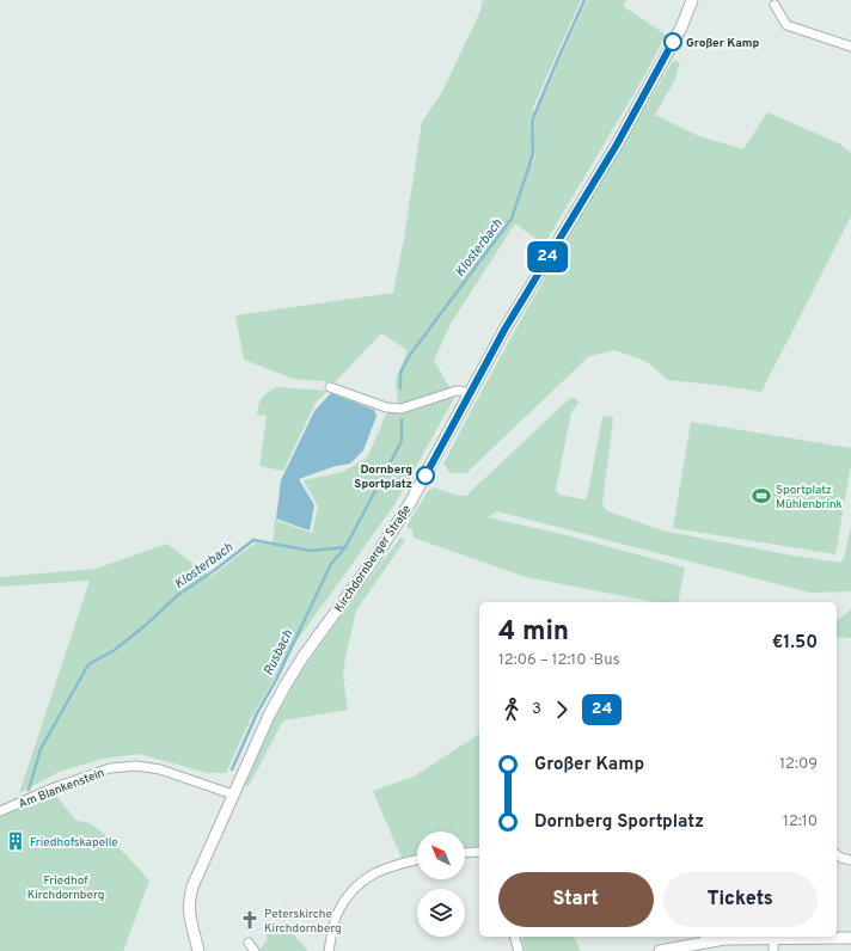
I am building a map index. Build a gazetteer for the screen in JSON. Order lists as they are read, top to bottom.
{
  "streets": {
    "street": ["Kirchdornberger Straße", "Am Blankenstein"]
  },
  "crossings": [
    ["Kirchdornberger Straße", "Am Blankenstein"]
  ],
  "water": ["Klosterbach", "Rusbach"],
  "parks": ["Friedhof Kirchdornberg"],
  "places": {
    "other": ["Großer Kamp", "Dornberg Sportplatz"],
    "sports": ["Sportplatz Mühlenbrink"],
    "building": ["Friedhofskapelle"],
    "church": ["Peterskirche Kirchdornberg"]
  },
  "lines": ["bus line 24"],
  "north": "top left",
  "page": {
    "on_map": "24",
    "heading": ["4 min", "12:06 – 12:10 · Bus", "€1.50"],
    "legs": ["3", "24"],
    "list": [
      {
        "name": "Großer Kamp",
        "value": "12:09"
      },
      {
        "name": "Dornberg Sportplatz",
        "value": "12:10"
      }
    ],
    "buttons": ["Start", "Tickets"]
  }
}
